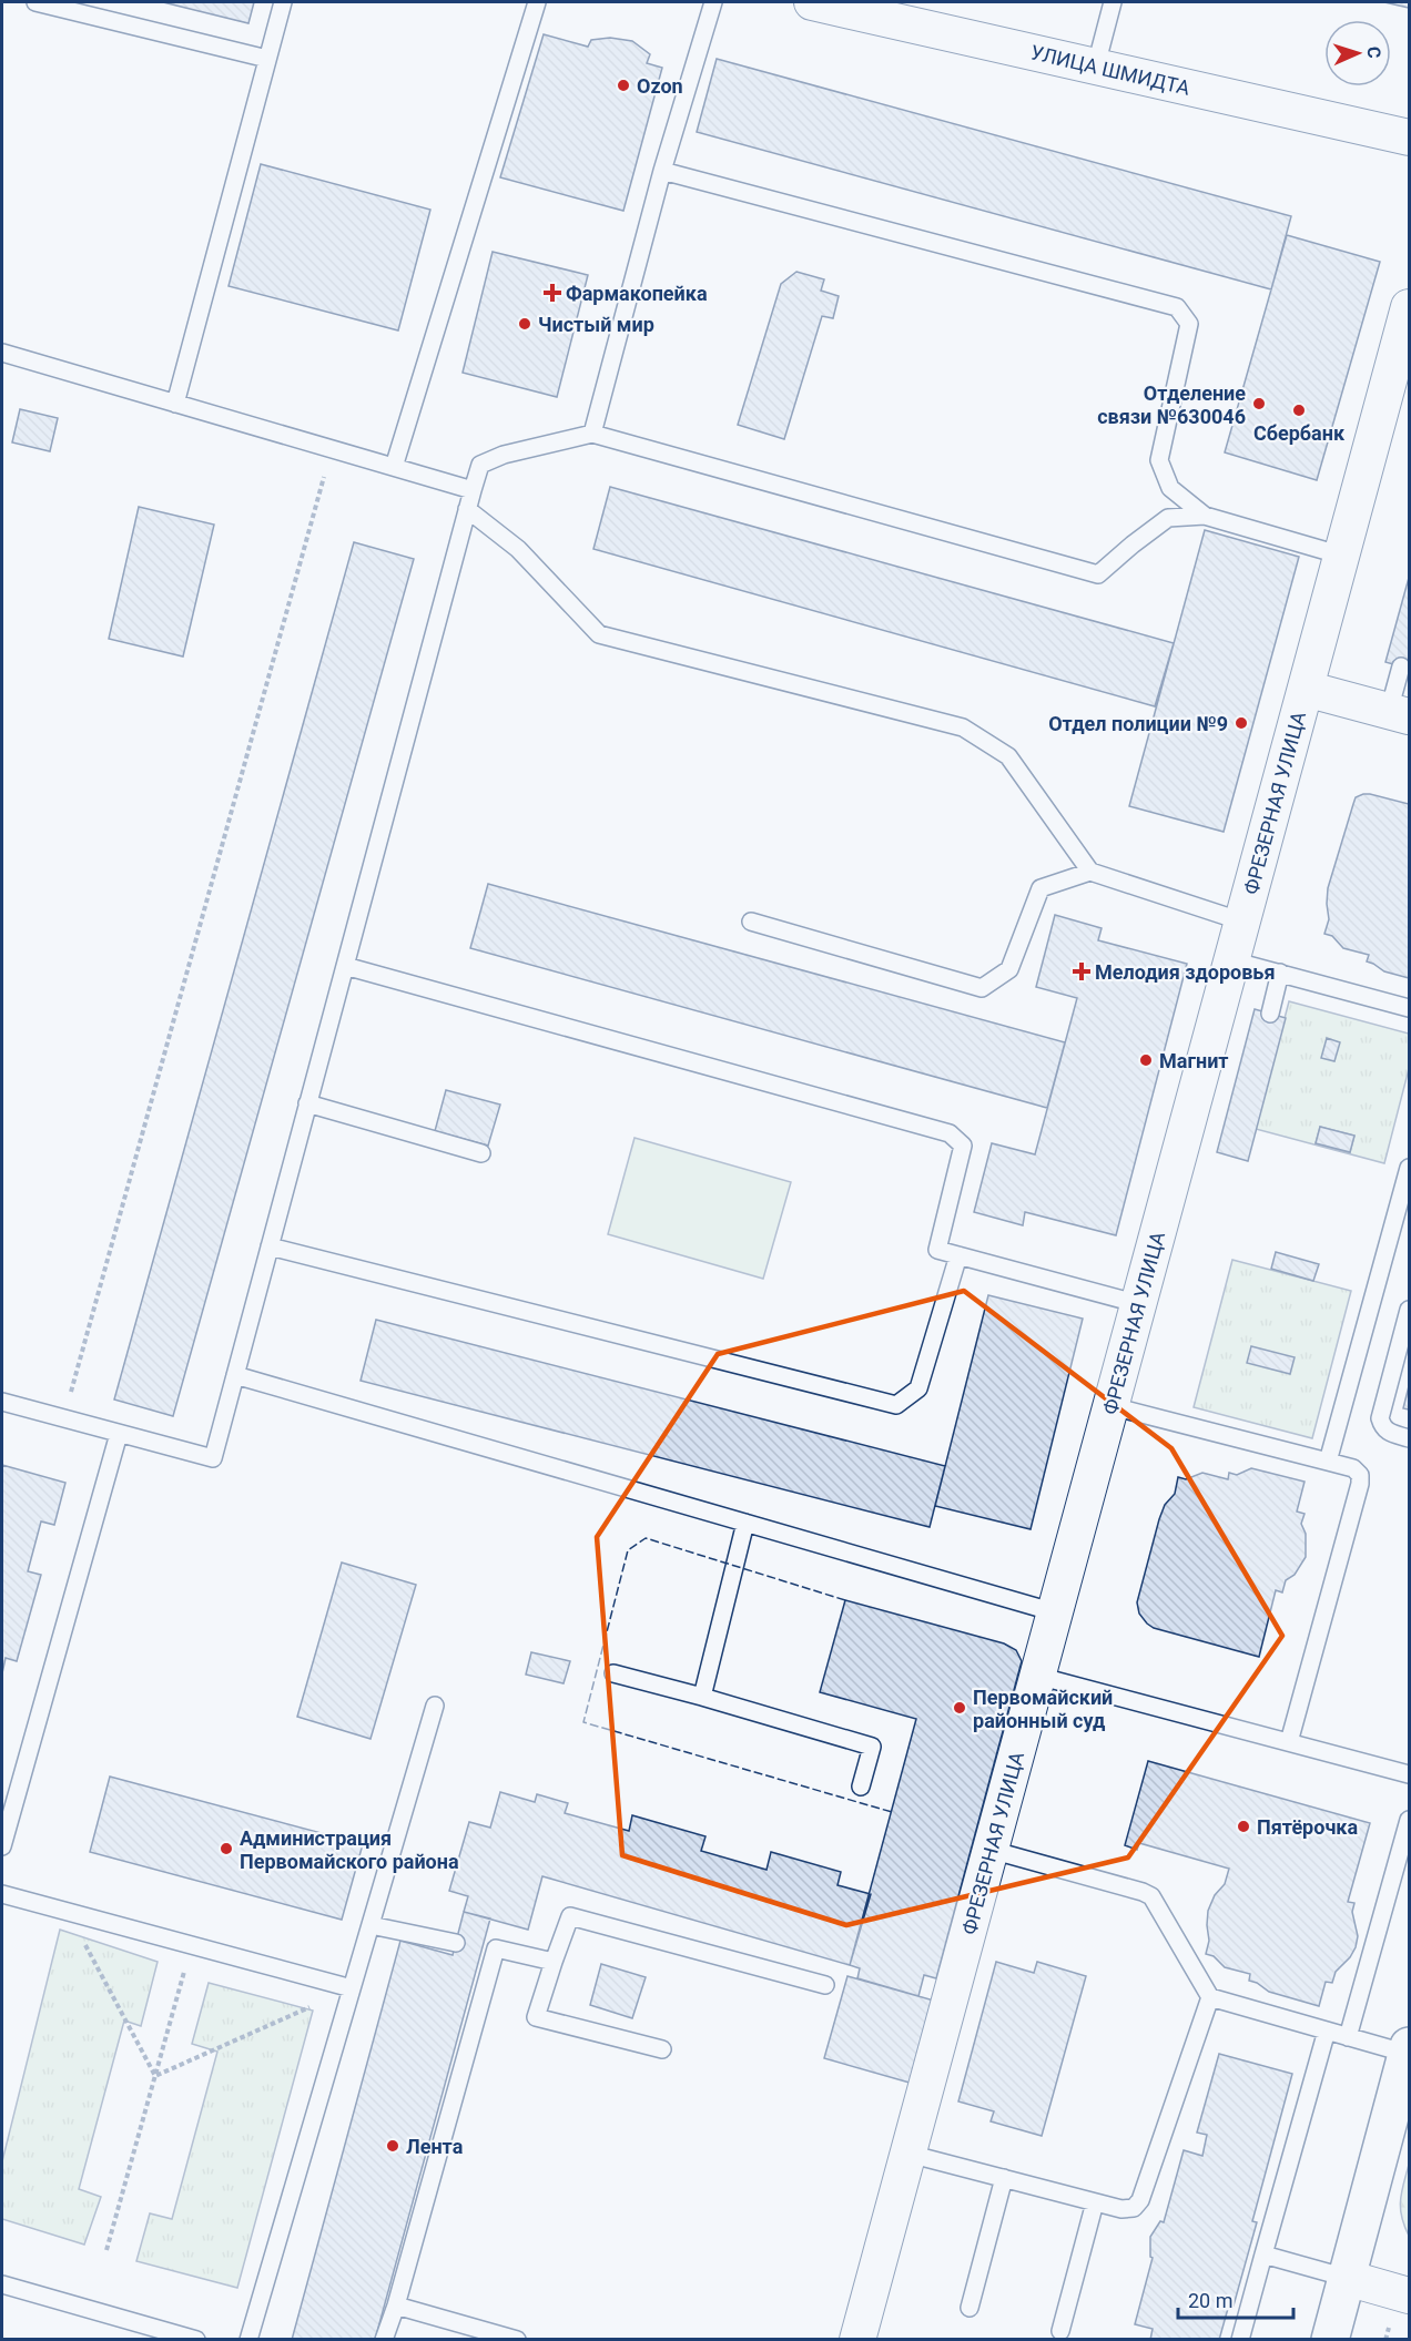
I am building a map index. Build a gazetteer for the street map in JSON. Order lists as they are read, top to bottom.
{
  "streets": {
    "street": ["УЛИЦА ШМИДТА", "ФРЕЗЕРНАЯ УЛИЦА"]
  },
  "places": {
    "other": [
      "Ozon",
      "Чистый мир",
      "Отделение связи №630046",
      "Сбербанк",
      "Отдел полиции №9",
      "Магнит",
      "Первомайский районный суд",
      "Пятёрочка",
      "Администрация Первомайского района",
      "Лента"
    ],
    "health": ["Фармакопейка", "Мелодия здоровья"]
  },
  "scale_bar": "20 m",
  "north": "right"
}
